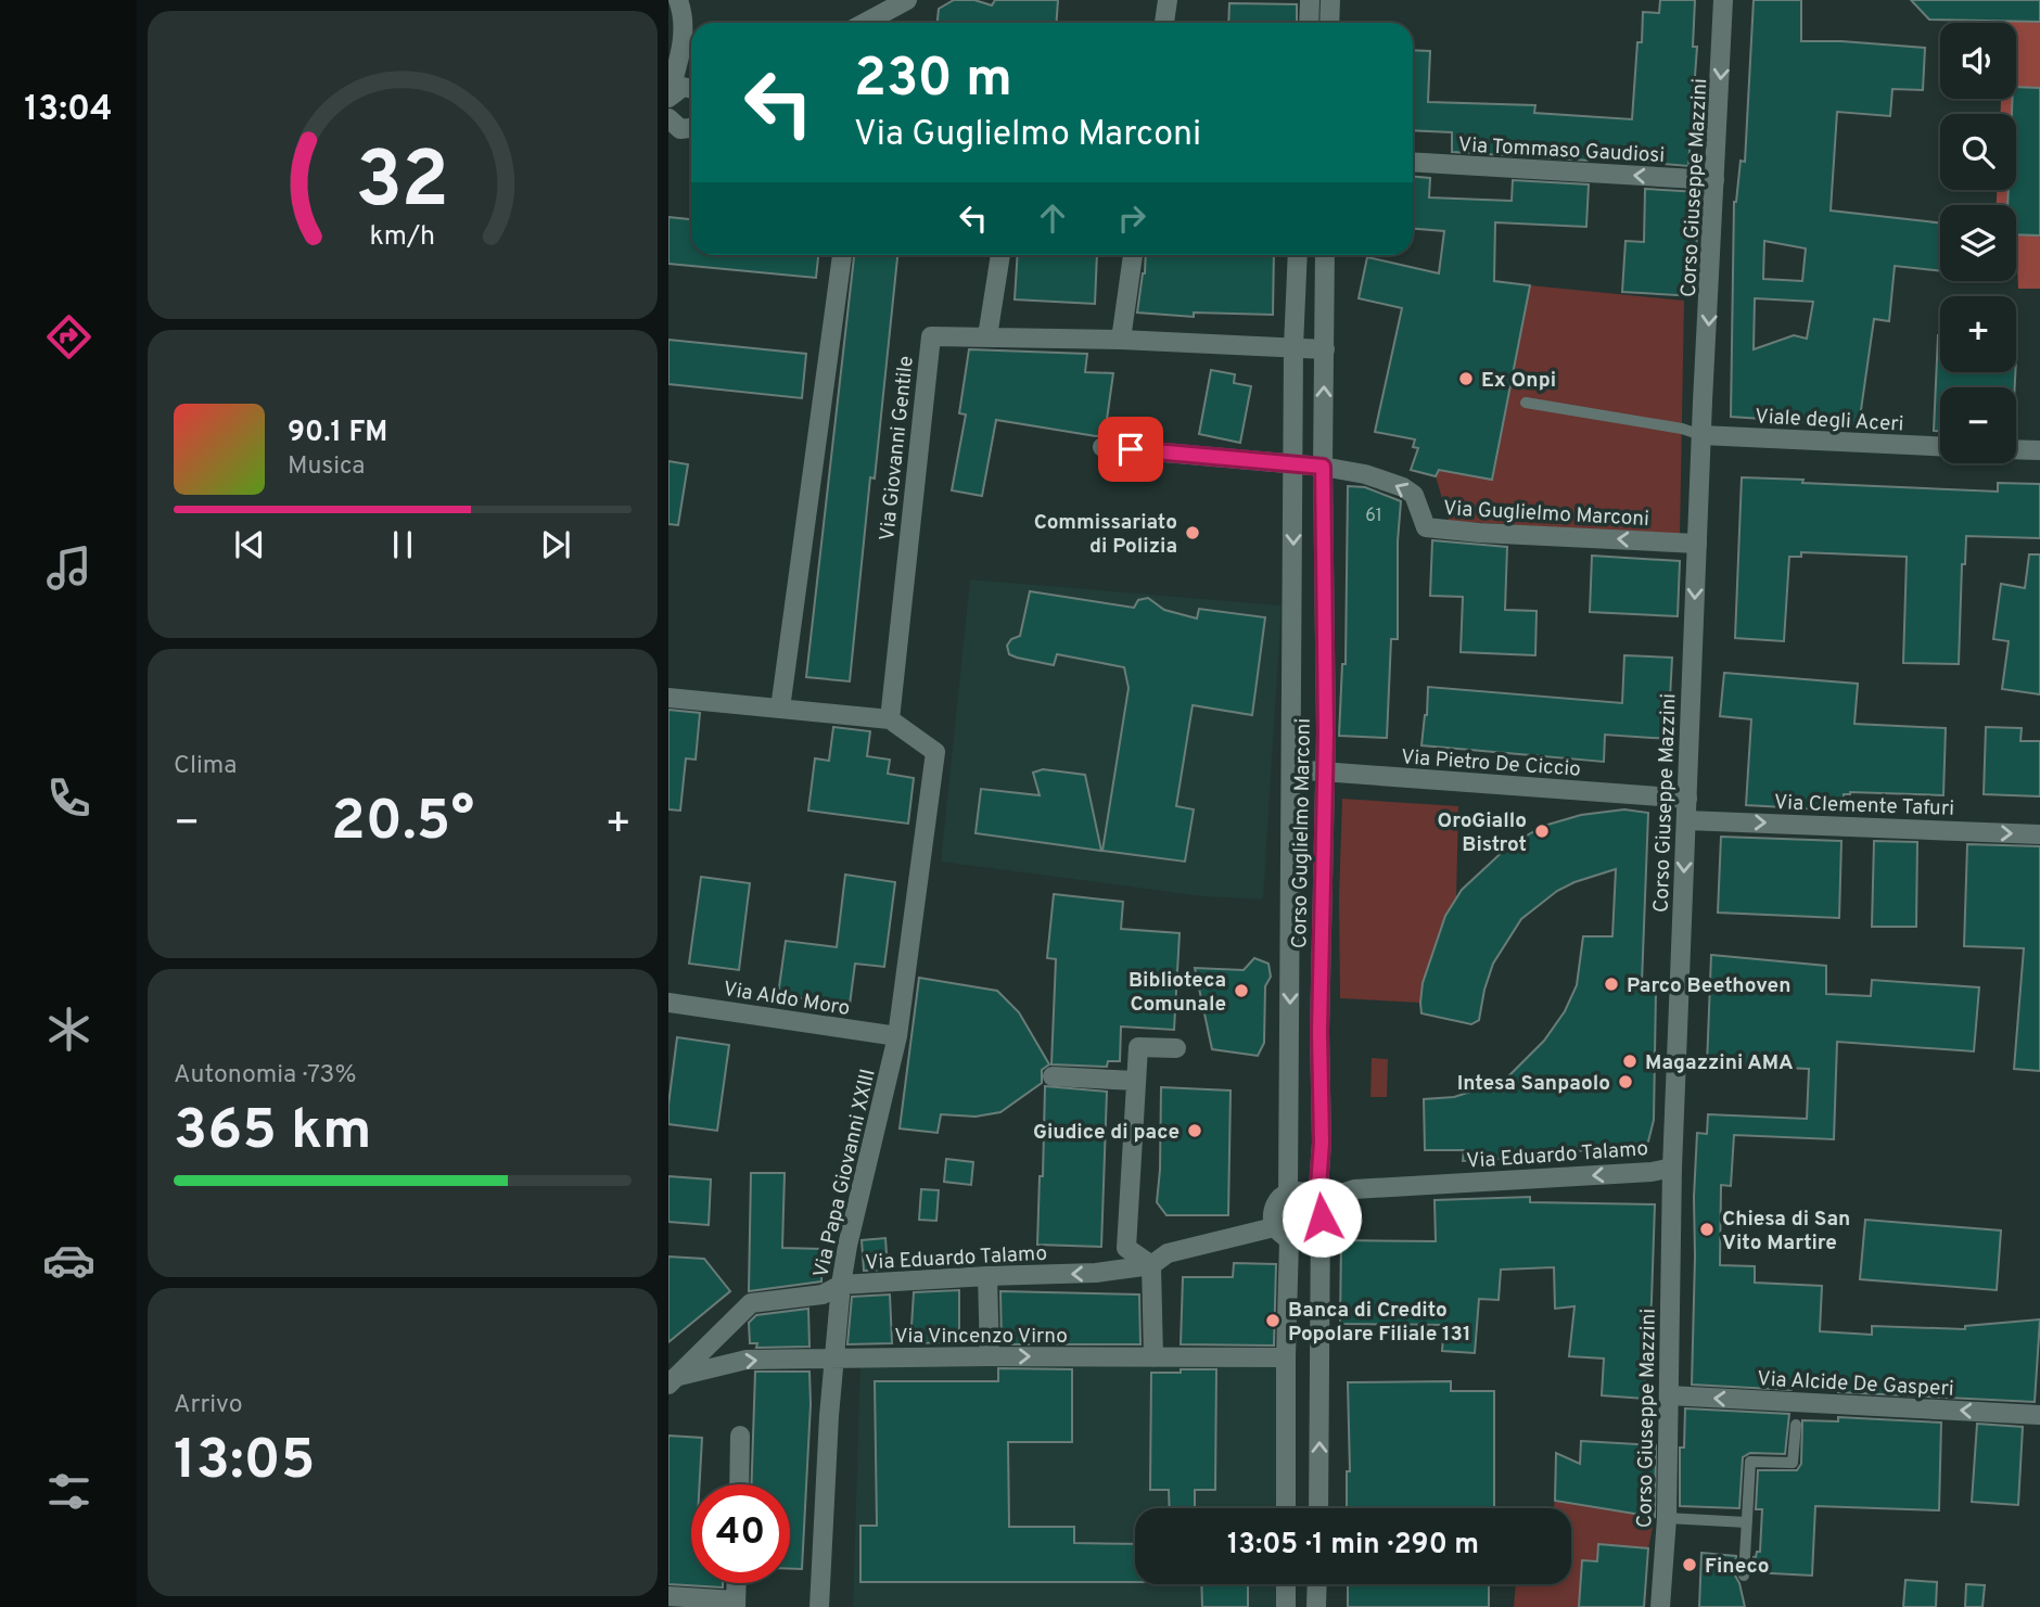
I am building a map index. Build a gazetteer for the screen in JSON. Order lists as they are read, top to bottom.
{
  "streets": {
    "street": [
      "Via Tommaso Gaudiosi",
      "Corso Giuseppe Mazzini",
      "Viale degli Aceri",
      "Via Giovanni Gentile",
      "Via Guglielmo Marconi",
      "Via Pietro De Ciccio",
      "Via Clemente Tafuri",
      "Corso Guglielmo Marconi",
      "Via Aldo Moro",
      "Via Eduardo Talamo",
      "Via Papa Giovanni XXIII",
      "Via Vincenzo Virno",
      "Via Alcide De Gasperi"
    ]
  },
  "crossings": [
    ["Via Tommaso Gaudiosi", "Corso Giuseppe Mazzini"],
    ["Corso Giuseppe Mazzini", "Viale degli Aceri"],
    ["Corso Giuseppe Mazzini", "Via Guglielmo Marconi"],
    ["Corso Giuseppe Mazzini", "Via Pietro De Ciccio"],
    ["Corso Giuseppe Mazzini", "Via Clemente Tafuri"],
    ["Corso Giuseppe Mazzini", "Via Eduardo Talamo"],
    ["Corso Giuseppe Mazzini", "Via Alcide De Gasperi"],
    ["Via Giovanni Gentile", "Corso Guglielmo Marconi"],
    ["Via Giovanni Gentile", "Via Papa Giovanni XXIII"],
    ["Via Guglielmo Marconi", "Corso Guglielmo Marconi"],
    ["Via Pietro De Ciccio", "Corso Guglielmo Marconi"],
    ["Corso Guglielmo Marconi", "Via Eduardo Talamo"],
    ["Via Aldo Moro", "Via Papa Giovanni XXIII"],
    ["Via Eduardo Talamo", "Via Papa Giovanni XXIII"],
    ["Via Eduardo Talamo", "Via Vincenzo Virno"],
    ["Via Papa Giovanni XXIII", "Via Vincenzo Virno"]
  ],
  "one_way": [
    "Via Tommaso Gaudiosi",
    "Corso Giuseppe Mazzini",
    "Via Guglielmo Marconi",
    "Via Clemente Tafuri",
    "Via Eduardo Talamo",
    "Via Vincenzo Virno",
    "Via Alcide De Gasperi"
  ],
  "places": [
    "Ex Onpi",
    "Commissariato di Polizia",
    "OroGiallo Bistrot",
    "Parco Beethoven",
    "Biblioteca Comunale",
    "Magazzini AMA",
    "Intesa Sanpaolo",
    "Giudice di pace",
    "Chiesa di San Vito Martire",
    "Banca di Credito Popolare Filiale 131",
    "Fineco"
  ],
  "house_numbers": ["61"],
  "page": {
    "tabs": "13:04",
    "map_buttons": ["+", "−"],
    "turn": ["230 m", "Via Guglielmo Marconi"],
    "song": ["90.1 FM", "Musica"],
    "tile": [
      "Clima",
      ["Autonomia · 73%", "365 km"],
      ["Arrivo", "13:05"]
    ],
    "heat": ["−", "20.5°", "+"],
    "limit": "40",
    "trip": "13:05 · 1 min · 290 m",
    "gauge": ["32", "km/h"]
  }
}
